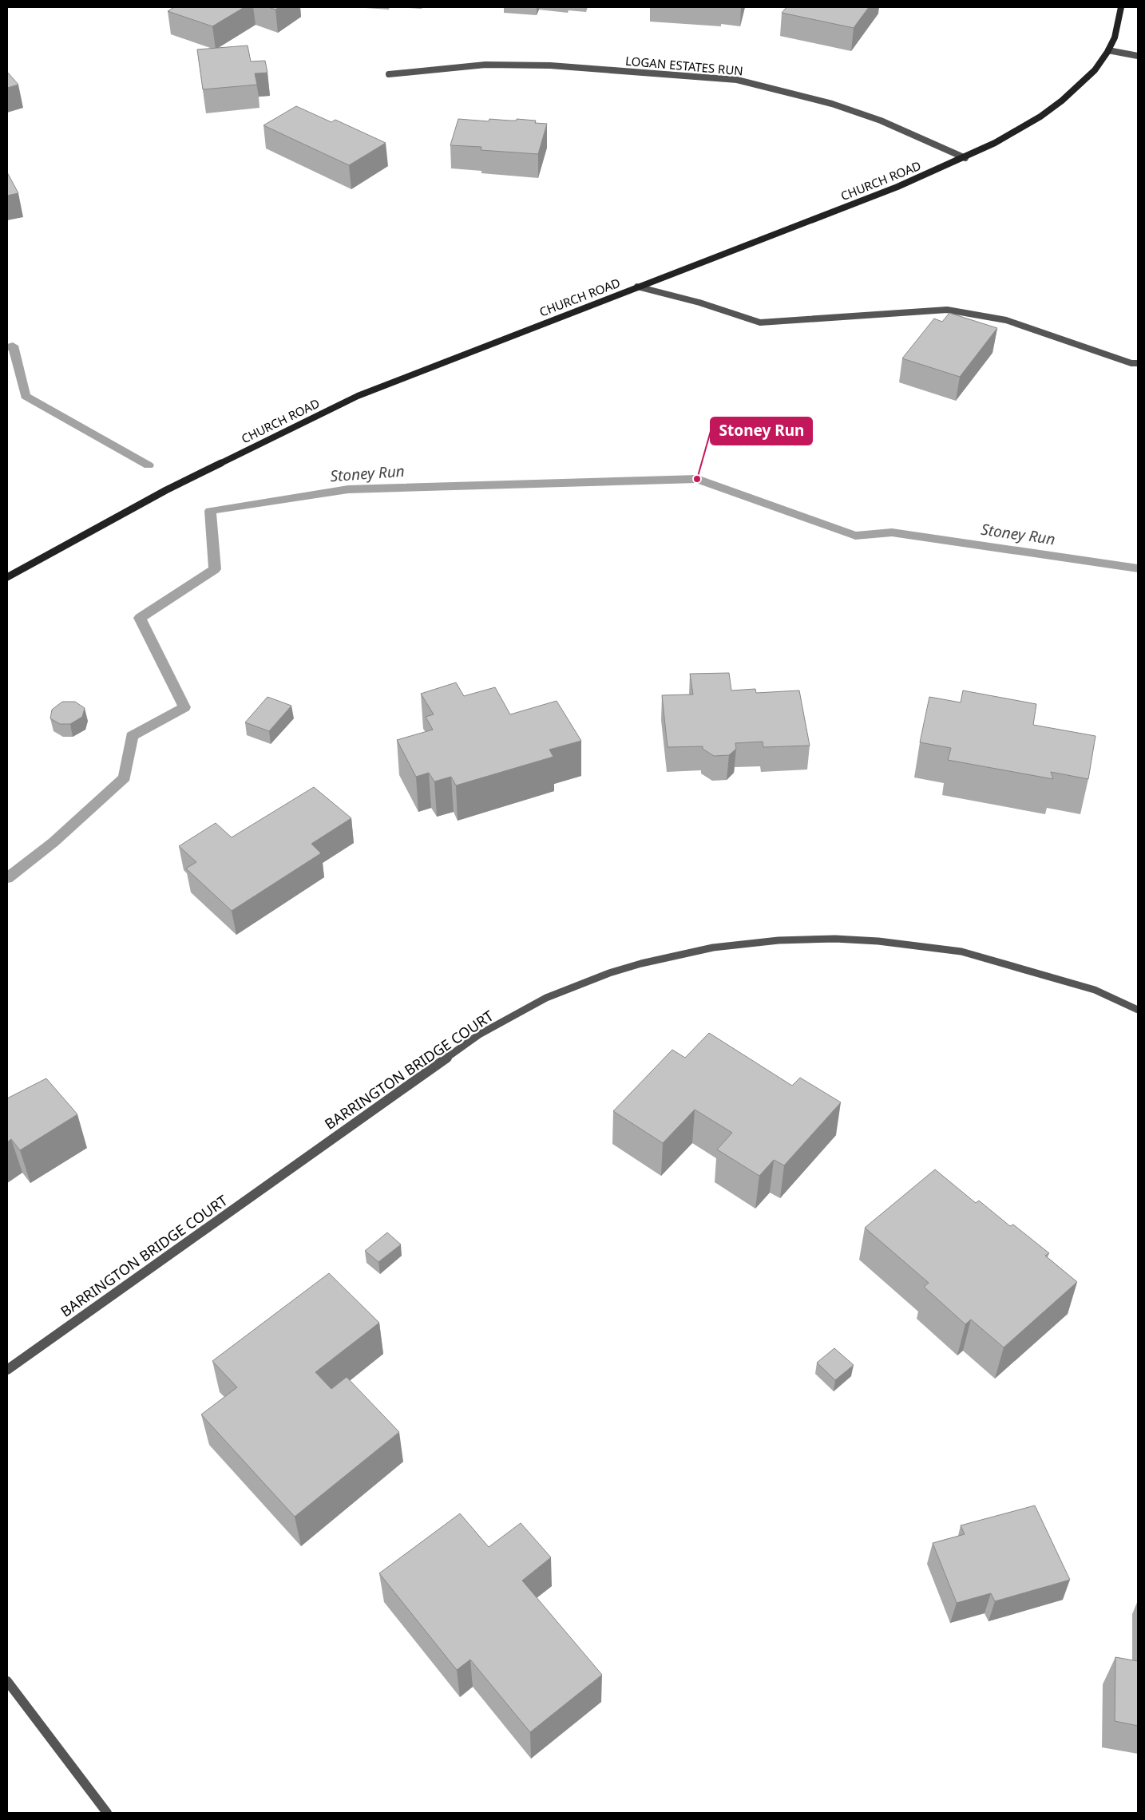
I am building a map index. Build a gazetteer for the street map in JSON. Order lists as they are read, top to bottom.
{
  "streets": {
    "main road": ["CHURCH ROAD"],
    "street": ["LOGAN ESTATES RUN", "BARRINGTON BRIDGE COURT"]
  },
  "crossings": [
    ["LOGAN ESTATES RUN", "CHURCH ROAD"]
  ],
  "water": ["Stoney Run"],
  "places": ["Stoney Run"]
}
